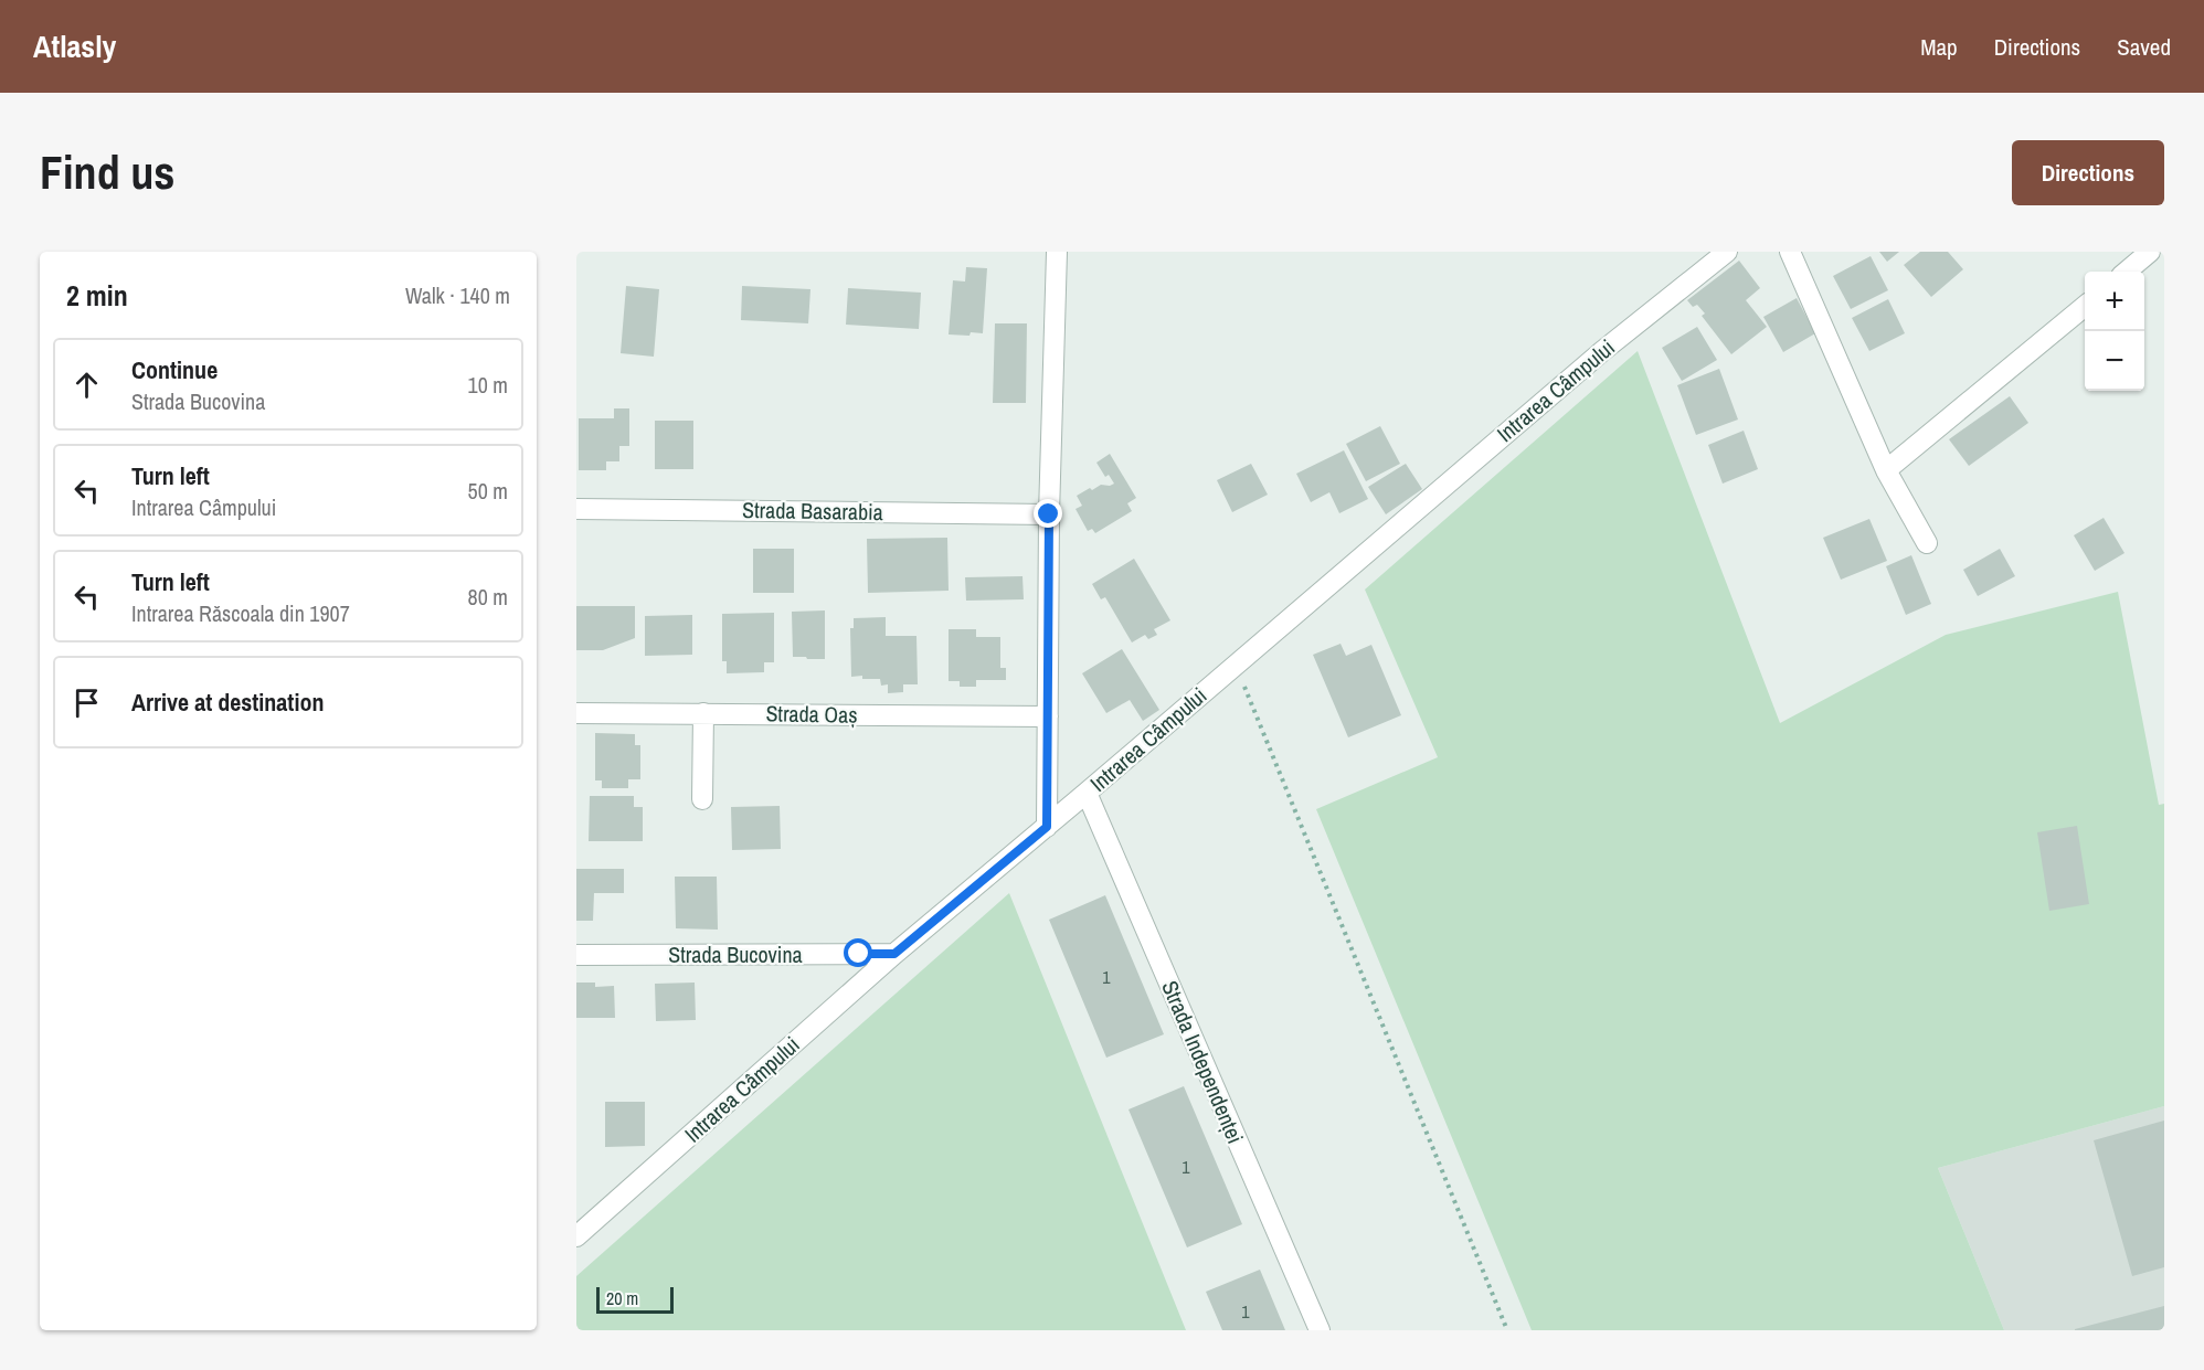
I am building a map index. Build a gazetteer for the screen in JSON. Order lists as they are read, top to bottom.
{
  "streets": {
    "street": [
      "Intrarea Câmpului",
      "Strada Basarabia",
      "Strada Oaș",
      "Strada Bucovina",
      "Strada Independenței"
    ]
  },
  "crossings": [
    ["Intrarea Câmpului", "Strada Bucovina"],
    ["Intrarea Câmpului", "Strada Independenței"]
  ],
  "house_numbers": ["1", "1", "1"],
  "scale_bar": "20 m",
  "page": {
    "header": "Atlasly",
    "nav": ["Map", "Directions", "Saved"],
    "buttons": "Directions",
    "title": "Find us",
    "heading": ["2 min", "Walk · 140 m"],
    "map_buttons": ["+", "−"],
    "list": [
      ["Continue", "Strada Bucovina", "10 m"],
      ["Turn left", "Intrarea Câmpului", "50 m"],
      ["Turn left", "Intrarea Răscoala din 1907", "80 m"],
      "Arrive at destination"
    ],
    "scale": "20 m"
  }
}
